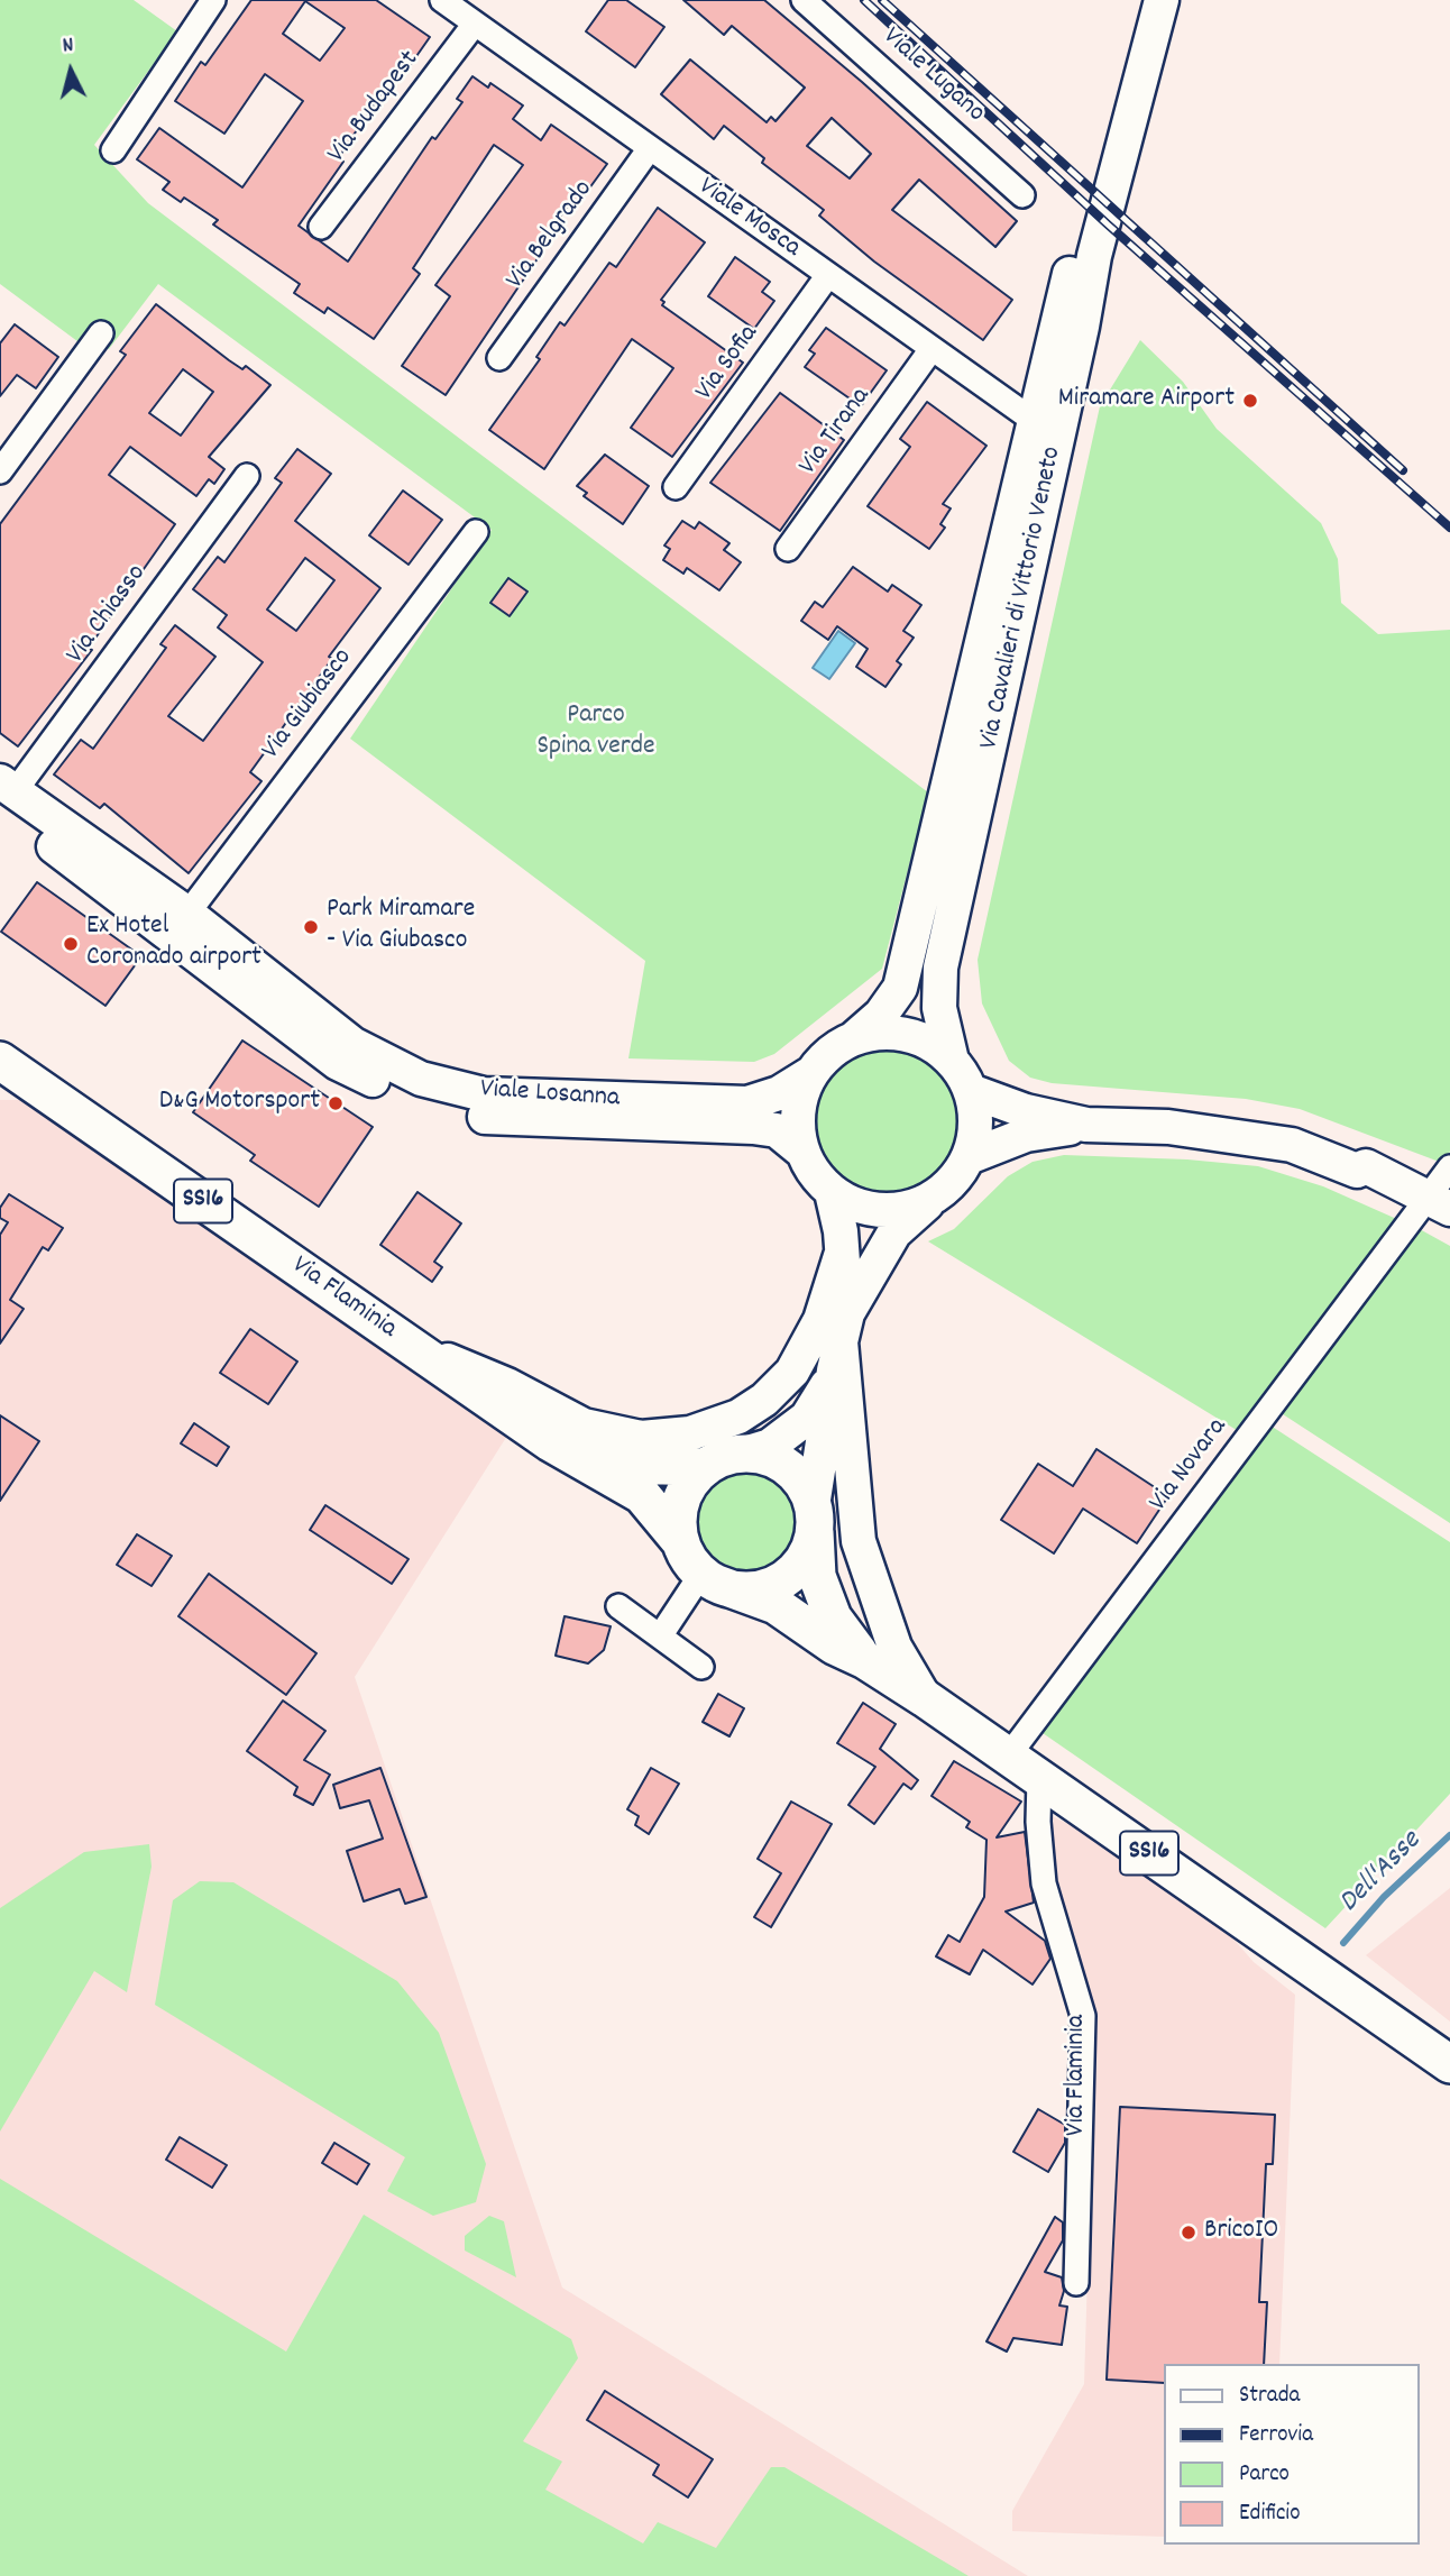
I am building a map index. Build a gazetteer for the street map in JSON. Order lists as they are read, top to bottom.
{
  "streets": {
    "main road": [
      "Via Cavalieri di Vittorio Veneto",
      "Viale Losanna",
      "SS16",
      "Via Flaminia"
    ],
    "street": [
      "Viale Lugano",
      "Via Budapest",
      "Viale Mosca",
      "Via Belgrado",
      "Via Sofia",
      "Via Tirana",
      "Via Chiasso",
      "Via Giubiasco",
      "Via Novara"
    ]
  },
  "crossings": [
    ["Via Budapest", "Viale Mosca"],
    ["Viale Mosca", "Via Belgrado"],
    ["Viale Mosca", "Via Sofia"],
    ["Viale Mosca", "Via Tirana"],
    ["Viale Mosca", "Via Cavalieri di Vittorio Veneto"],
    ["Via Cavalieri di Vittorio Veneto", "Viale Losanna"],
    ["Via Chiasso", "Viale Losanna"],
    ["Via Giubiasco", "Viale Losanna"],
    ["SS16", "Via Flaminia"],
    ["SS16", "Via Novara"]
  ],
  "water": ["Dell'Asse"],
  "parks": ["Parco Spina verde"],
  "places": [
    "Miramare Airport",
    "Park Miramare - Via Giubasco",
    "Ex Hotel Coronado airport",
    "D&G Motorsport",
    "BricoIO"
  ],
  "legend": [
    "Strada",
    "Ferrovia",
    "Parco",
    "Edificio"
  ],
  "north": "top"
}
